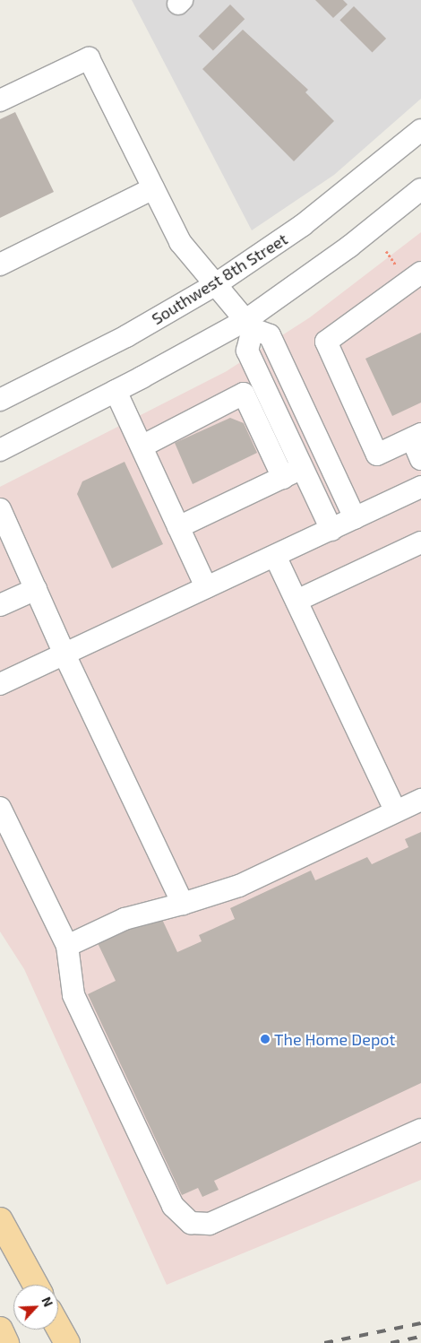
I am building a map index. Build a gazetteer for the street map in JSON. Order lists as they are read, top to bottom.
{
  "streets": {
    "street": ["Southwest 8th Street"]
  },
  "places": ["The Home Depot"],
  "north": "top right"
}
